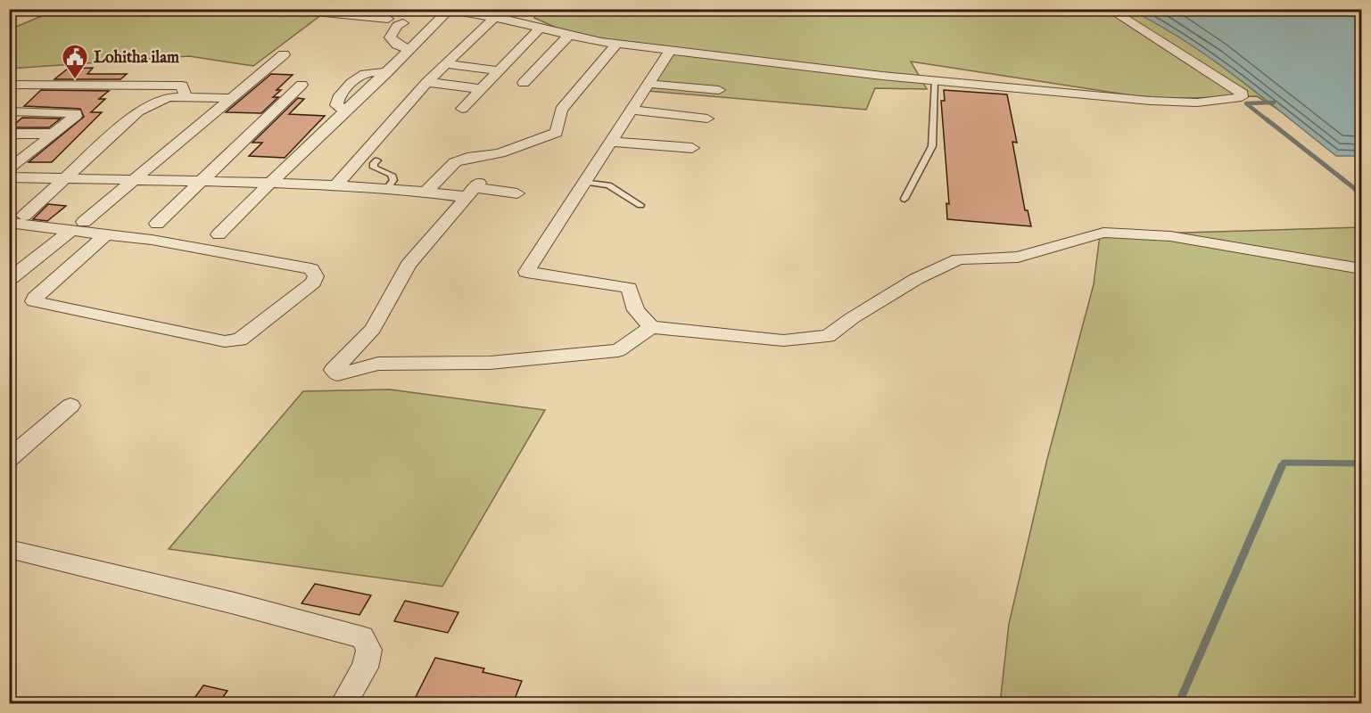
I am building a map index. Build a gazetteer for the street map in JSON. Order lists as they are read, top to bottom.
{
  "places": {
    "public building": ["Lohitha ilam"]
  }
}
